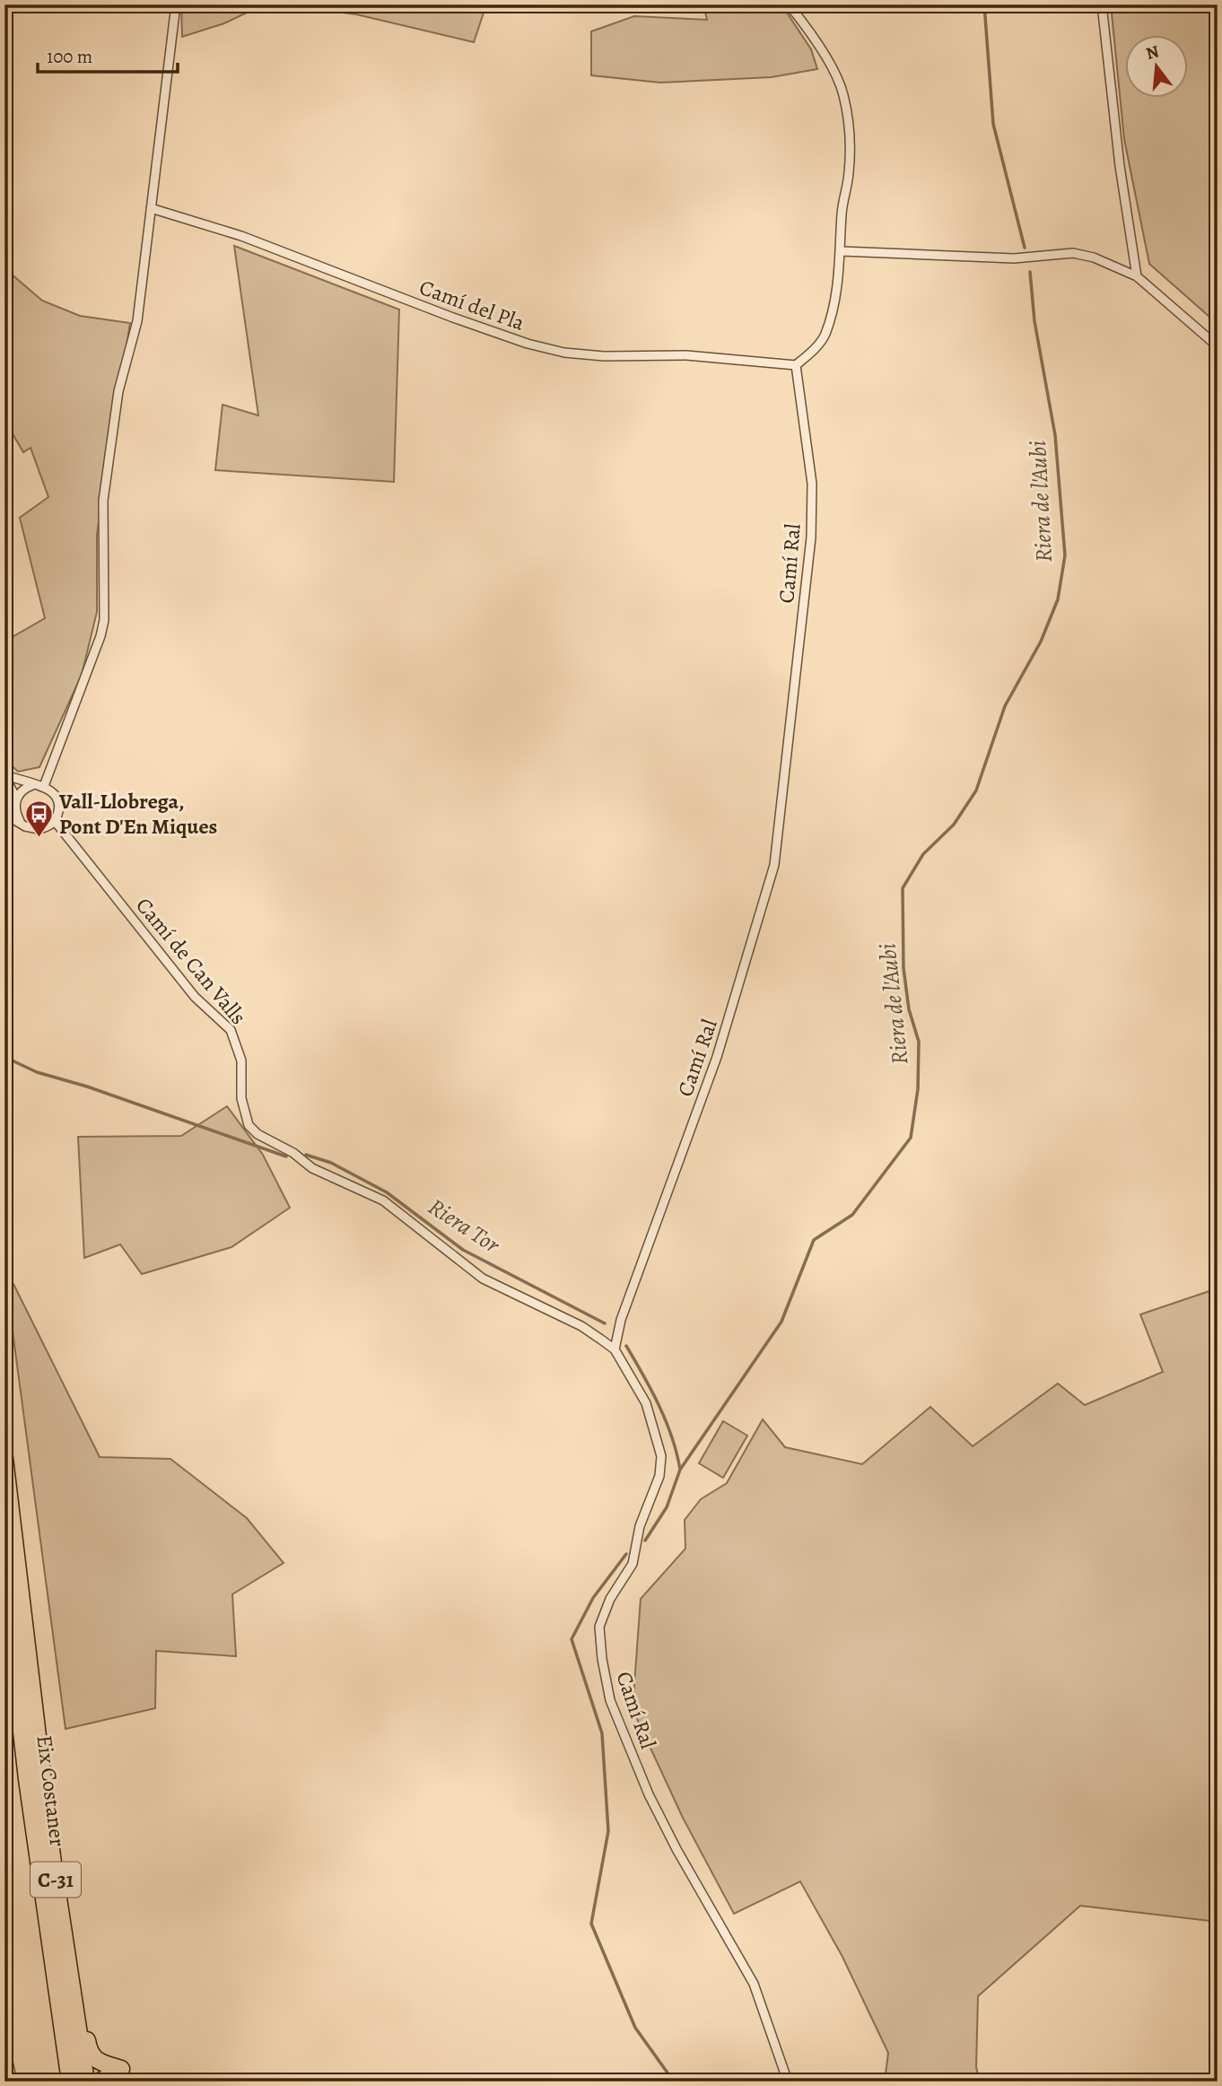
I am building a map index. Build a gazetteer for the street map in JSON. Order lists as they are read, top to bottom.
{
  "streets": {
    "highway": ["Eix Costaner", "C-31"],
    "street": ["Camí del Pla", "Camí Ral", "Camí de Can Valls"]
  },
  "crossings": [
    ["Camí del Pla", "Camí Ral"],
    ["Camí Ral", "Camí de Can Valls"]
  ],
  "water": ["Riera de l'Aubi", "Riera Tor"],
  "places": {
    "bus stop": ["Vall-Llobrega, Pont D'En Miques"]
  },
  "scale_bar": "100 m",
  "north": "top"
}
